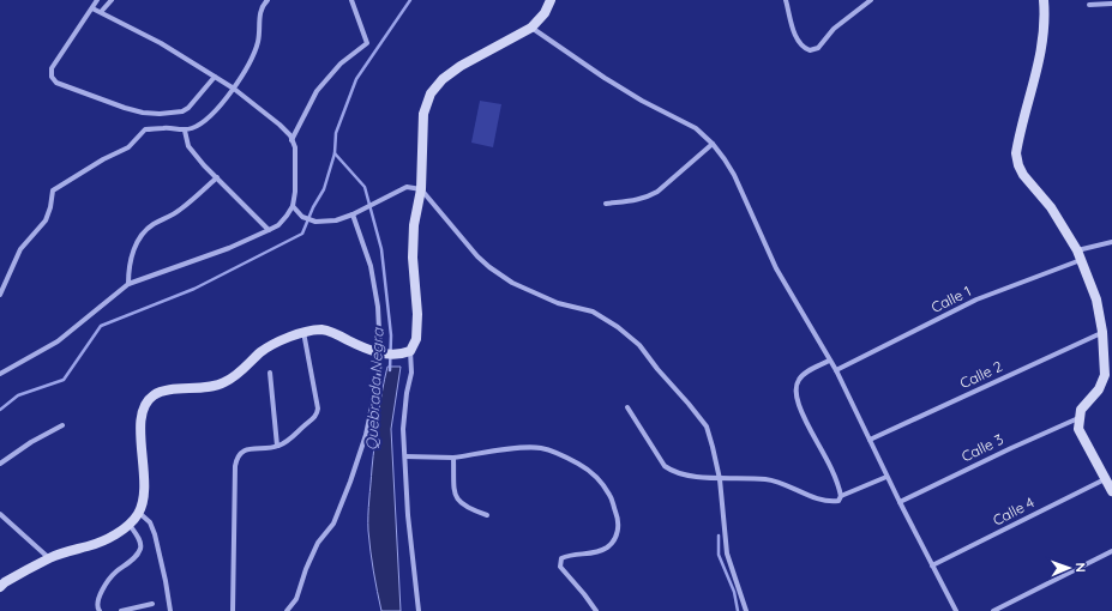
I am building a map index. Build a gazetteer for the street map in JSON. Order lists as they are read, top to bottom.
{
  "streets": {
    "street": [
      "Calle 1",
      "Calle 2",
      "Calle 3",
      "Calle 4"
    ]
  },
  "water": ["Quebrada Negra"],
  "north": "right"
}
